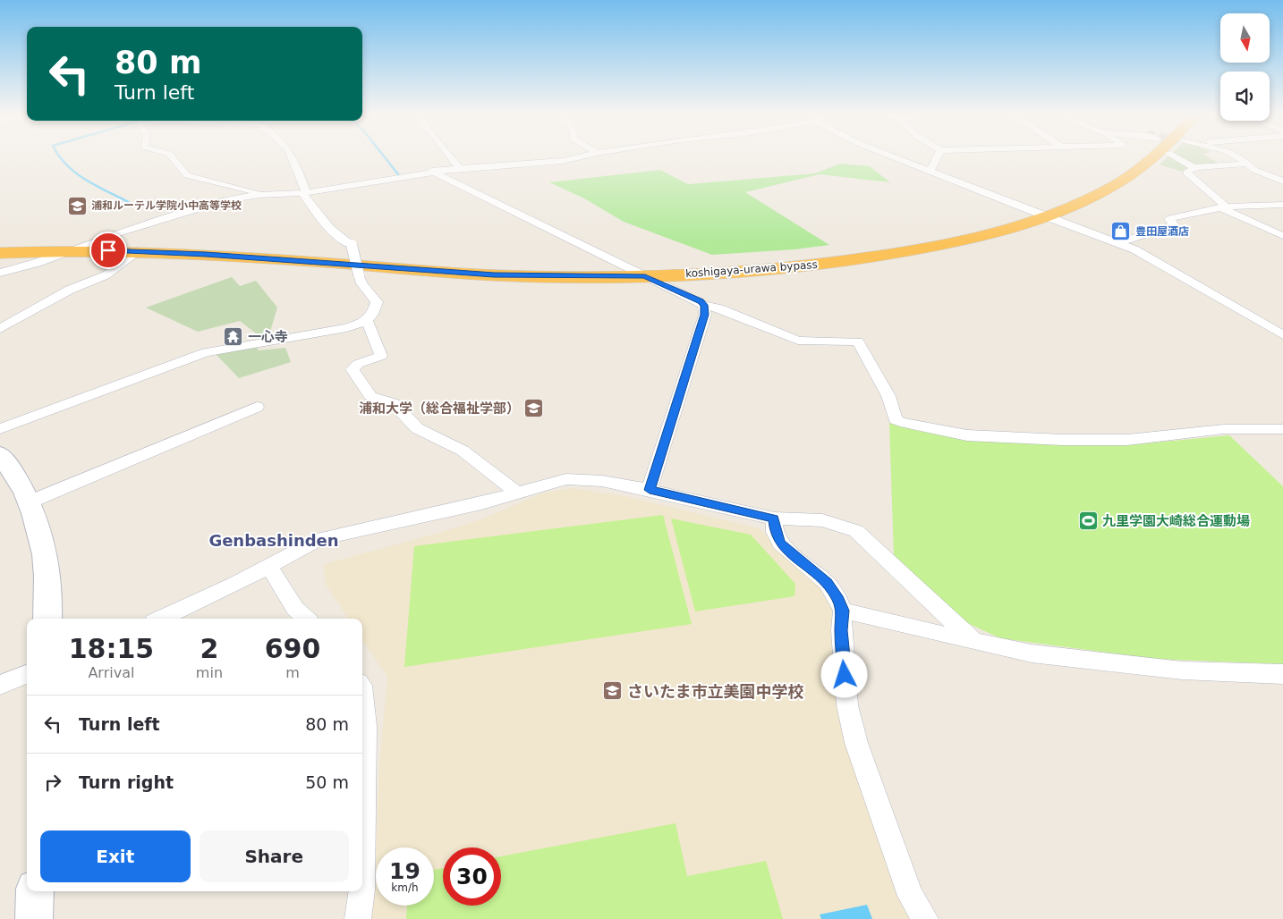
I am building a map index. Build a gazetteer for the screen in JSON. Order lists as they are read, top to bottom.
{
  "streets": {
    "highway": ["koshigaya-urawa bypass"]
  },
  "districts": ["Genbashinden"],
  "places": {
    "school or university": ["浦和ルーテル学院小中高等学校", "浦和大学（総合福祉学部）", "さいたま市立美園中学校"],
    "shop": ["豊田屋酒店"],
    "temple": ["一心寺"],
    "sports": ["九里学園大崎総合運動場"]
  },
  "north": "bottom",
  "page": {
    "turn": ["80 m", "Turn left"],
    "eta": [
      "18:15",
      "Arrival",
      "2",
      "min",
      "690",
      "m"
    ],
    "list": [
      {
        "name": "Turn left",
        "value": "80 m"
      },
      {
        "name": "Turn right",
        "value": "50 m"
      }
    ],
    "buttons": ["Exit", "Share"],
    "speed": "19 km/h",
    "limit": "30"
  }
}
